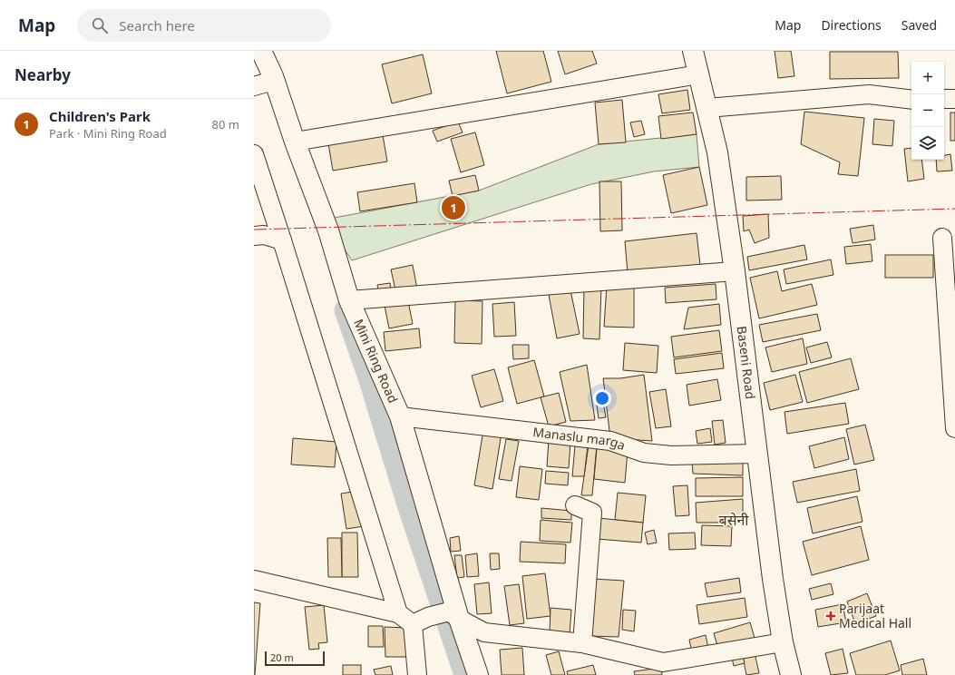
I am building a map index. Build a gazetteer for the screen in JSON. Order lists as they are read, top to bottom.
{
  "streets": {
    "main road": ["Mini Ring Road", "Baseni Road"],
    "street": ["Manaslu marga"]
  },
  "crossings": [
    ["Mini Ring Road", "Manaslu marga"],
    ["Baseni Road", "Manaslu marga"]
  ],
  "districts": ["बसेनी"],
  "places": {
    "health": ["Parijaat Medical Hall"]
  },
  "scale_bar": "20 m",
  "page": {
    "header": "Map",
    "search": "Search here",
    "nav": ["Map", "Directions", "Saved"],
    "heading": "Nearby",
    "map_buttons": ["+", "−"],
    "list": [
      {
        "mark": "1",
        "name": "Children's Park",
        "note": "Park · Mini Ring Road",
        "value": "80 m"
      }
    ],
    "pins": "1",
    "scale": "20 m"
  }
}
